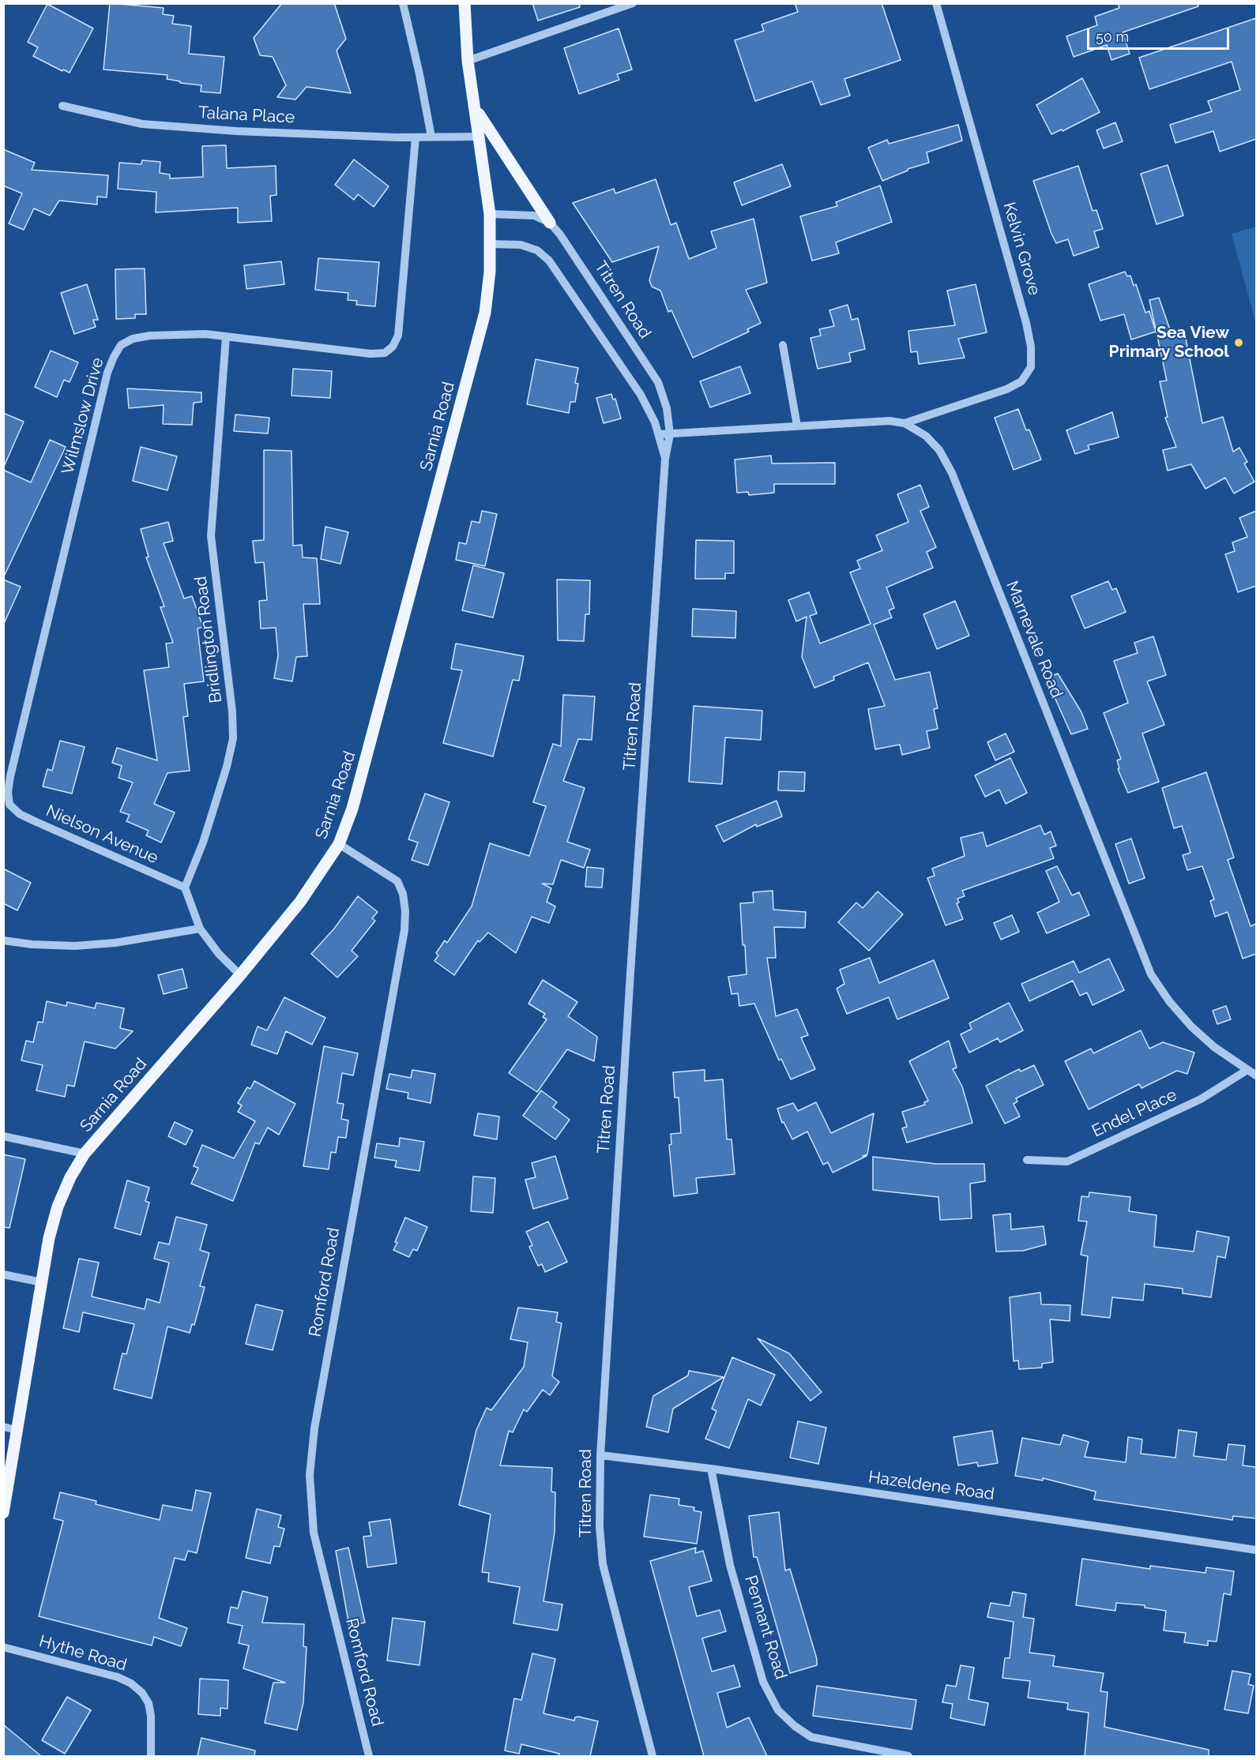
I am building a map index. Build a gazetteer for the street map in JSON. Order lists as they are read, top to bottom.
{
  "streets": {
    "main road": ["Sarnia Road"],
    "street": [
      "Talana Place",
      "Kelvin Grove",
      "Titren Road",
      "Wilmslow Drive",
      "Bridlington Road",
      "Marnevale Road",
      "Nielson Avenue",
      "Endel Place",
      "Romford Road",
      "Hazeldene Road",
      "Pennant Road",
      "Hythe Road"
    ]
  },
  "crossings": [
    ["Talana Place", "Wilmslow Drive"],
    ["Talana Place", "Sarnia Road"],
    ["Kelvin Grove", "Marnevale Road"],
    ["Titren Road", "Sarnia Road"],
    ["Titren Road", "Marnevale Road"],
    ["Titren Road", "Hazeldene Road"],
    ["Wilmslow Drive", "Bridlington Road"],
    ["Wilmslow Drive", "Nielson Avenue"],
    ["Sarnia Road", "Romford Road"],
    ["Bridlington Road", "Nielson Avenue"],
    ["Marnevale Road", "Endel Place"],
    ["Hazeldene Road", "Pennant Road"]
  ],
  "places": ["Sea View Primary School"],
  "scale_bar": "50 m"
}
